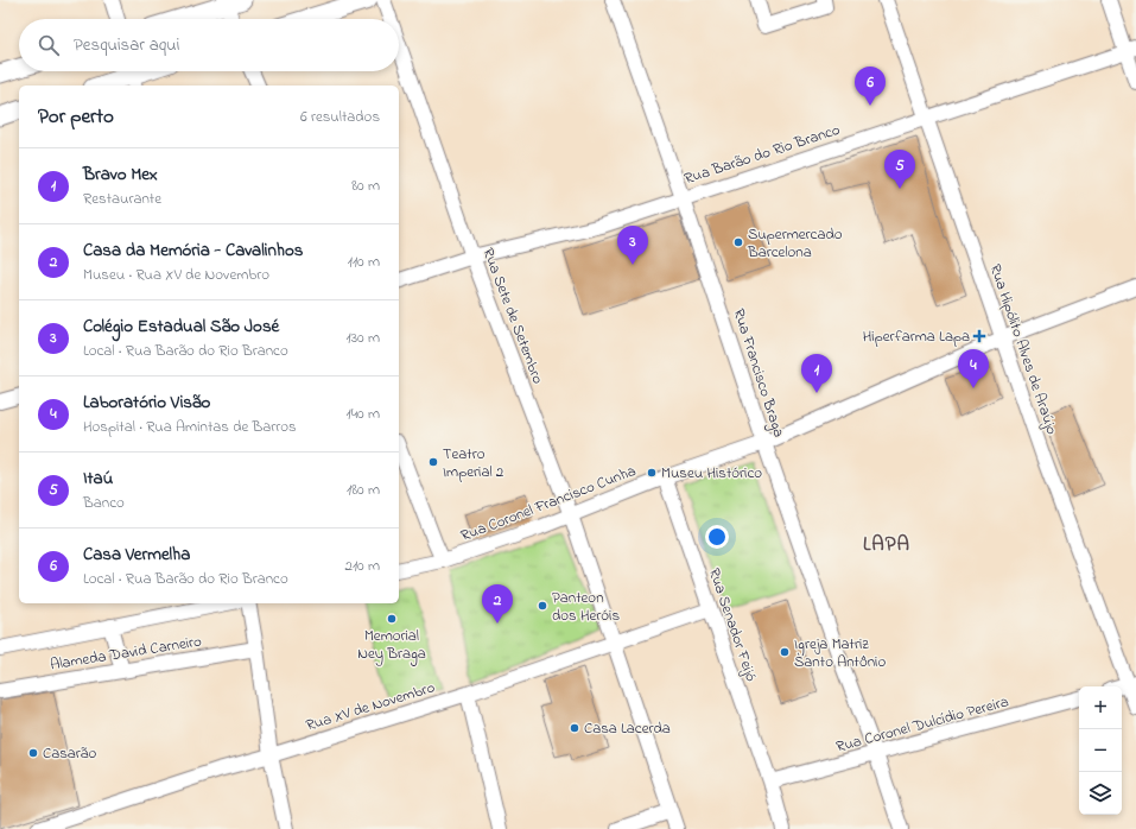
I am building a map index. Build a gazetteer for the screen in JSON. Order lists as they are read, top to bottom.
{
  "streets": {
    "street": [
      "Rua Barão do Rio Branco",
      "Rua Sete de Setembro",
      "Rua Hipólito Alves de Araújo",
      "Rua Francisco Braga",
      "Rua Coronel Francisco Cunha",
      "Rua Senador Feijó",
      "Alameda David Carneiro",
      "Rua XV de Novembro",
      "Rua Coronel Dulcídio Pereira"
    ]
  },
  "crossings": [
    ["Rua Barão do Rio Branco", "Rua Sete de Setembro"],
    ["Rua Barão do Rio Branco", "Rua Hipólito Alves de Araújo"],
    ["Rua Barão do Rio Branco", "Rua Francisco Braga"],
    ["Rua Sete de Setembro", "Rua Coronel Francisco Cunha"],
    ["Rua Sete de Setembro", "Rua XV de Novembro"],
    ["Rua Hipólito Alves de Araújo", "Rua Coronel Francisco Cunha"],
    ["Rua Francisco Braga", "Rua Coronel Francisco Cunha"],
    ["Rua Francisco Braga", "Rua Coronel Dulcídio Pereira"],
    ["Rua Coronel Francisco Cunha", "Rua Senador Feijó"],
    ["Rua Senador Feijó", "Rua XV de Novembro"],
    ["Rua Senador Feijó", "Rua Coronel Dulcídio Pereira"]
  ],
  "districts": ["LAPA"],
  "places": {
    "other": [
      "Supermercado Barcelona",
      "Teatro Imperial 2",
      "Museu Histórico",
      "Panteon dos Heróis",
      "Memorial Ney Braga",
      "Igreja Matriz Santo Antônio",
      "Casa Lacerda",
      "Casarão"
    ],
    "health": ["Hiperfarma Lapa"]
  },
  "page": {
    "search": "Pesquisar aqui",
    "pins": [
      "6",
      "5",
      "3",
      "4",
      "1",
      "2"
    ],
    "heading": ["Por perto", "6 resultados"],
    "list": [
      {
        "mark": "1",
        "name": "Bravo Mex",
        "note": "Restaurante",
        "value": "80 m"
      },
      {
        "mark": "2",
        "name": "Casa da Memória - Cavalinhos",
        "note": "Museu · Rua XV de Novembro",
        "value": "110 m"
      },
      {
        "mark": "3",
        "name": "Colégio Estadual São José",
        "note": "Local · Rua Barão do Rio Branco",
        "value": "130 m"
      },
      {
        "mark": "4",
        "name": "Laboratório Visão",
        "note": "Hospital · Rua Amintas de Barros",
        "value": "140 m"
      },
      {
        "mark": "5",
        "name": "Itaú",
        "note": "Banco",
        "value": "180 m"
      },
      {
        "mark": "6",
        "name": "Casa Vermelha",
        "note": "Local · Rua Barão do Rio Branco",
        "value": "210 m"
      }
    ],
    "map_buttons": ["+", "−"]
  }
}
